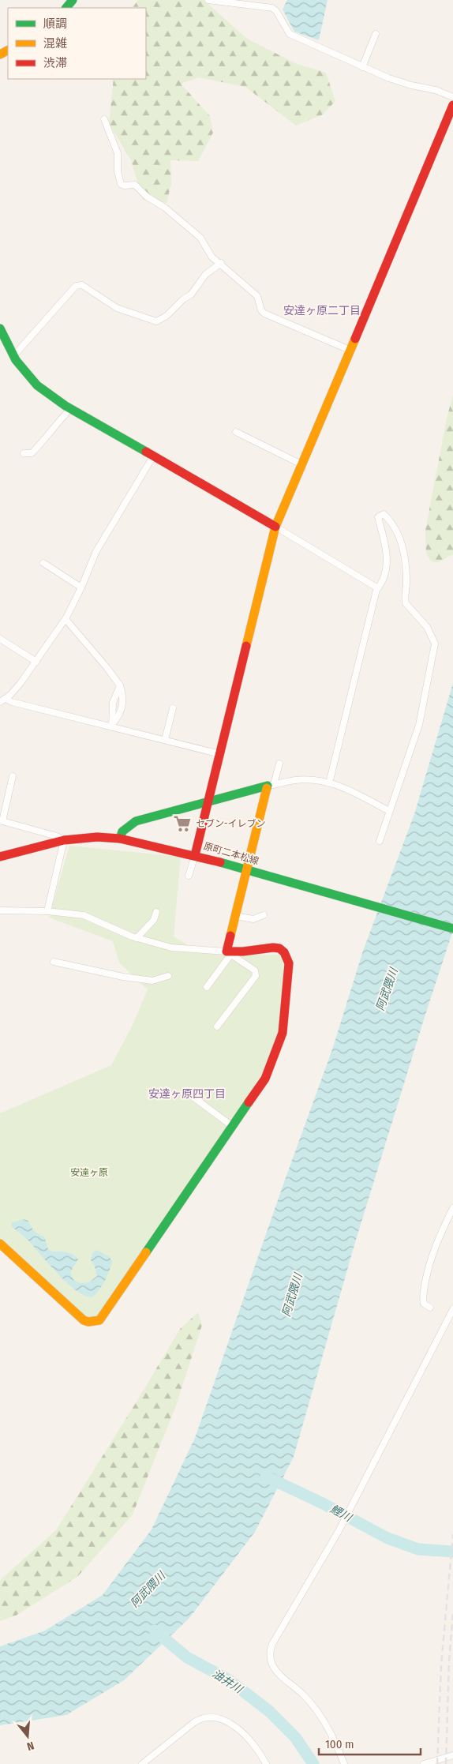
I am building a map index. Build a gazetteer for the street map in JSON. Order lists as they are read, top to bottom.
{
  "streets": {
    "street": ["原町二本松線"]
  },
  "districts": ["安達ヶ原二丁目", "安達ヶ原四丁目"],
  "water": ["阿武隈川", "鯉川", "油井川"],
  "parks": ["安達ヶ原"],
  "places": {
    "supermarket": ["セブン-イレブン"]
  },
  "legend": ["順調", "混雑", "渋滞"],
  "scale_bar": "100 m",
  "north": "bottom"
}
